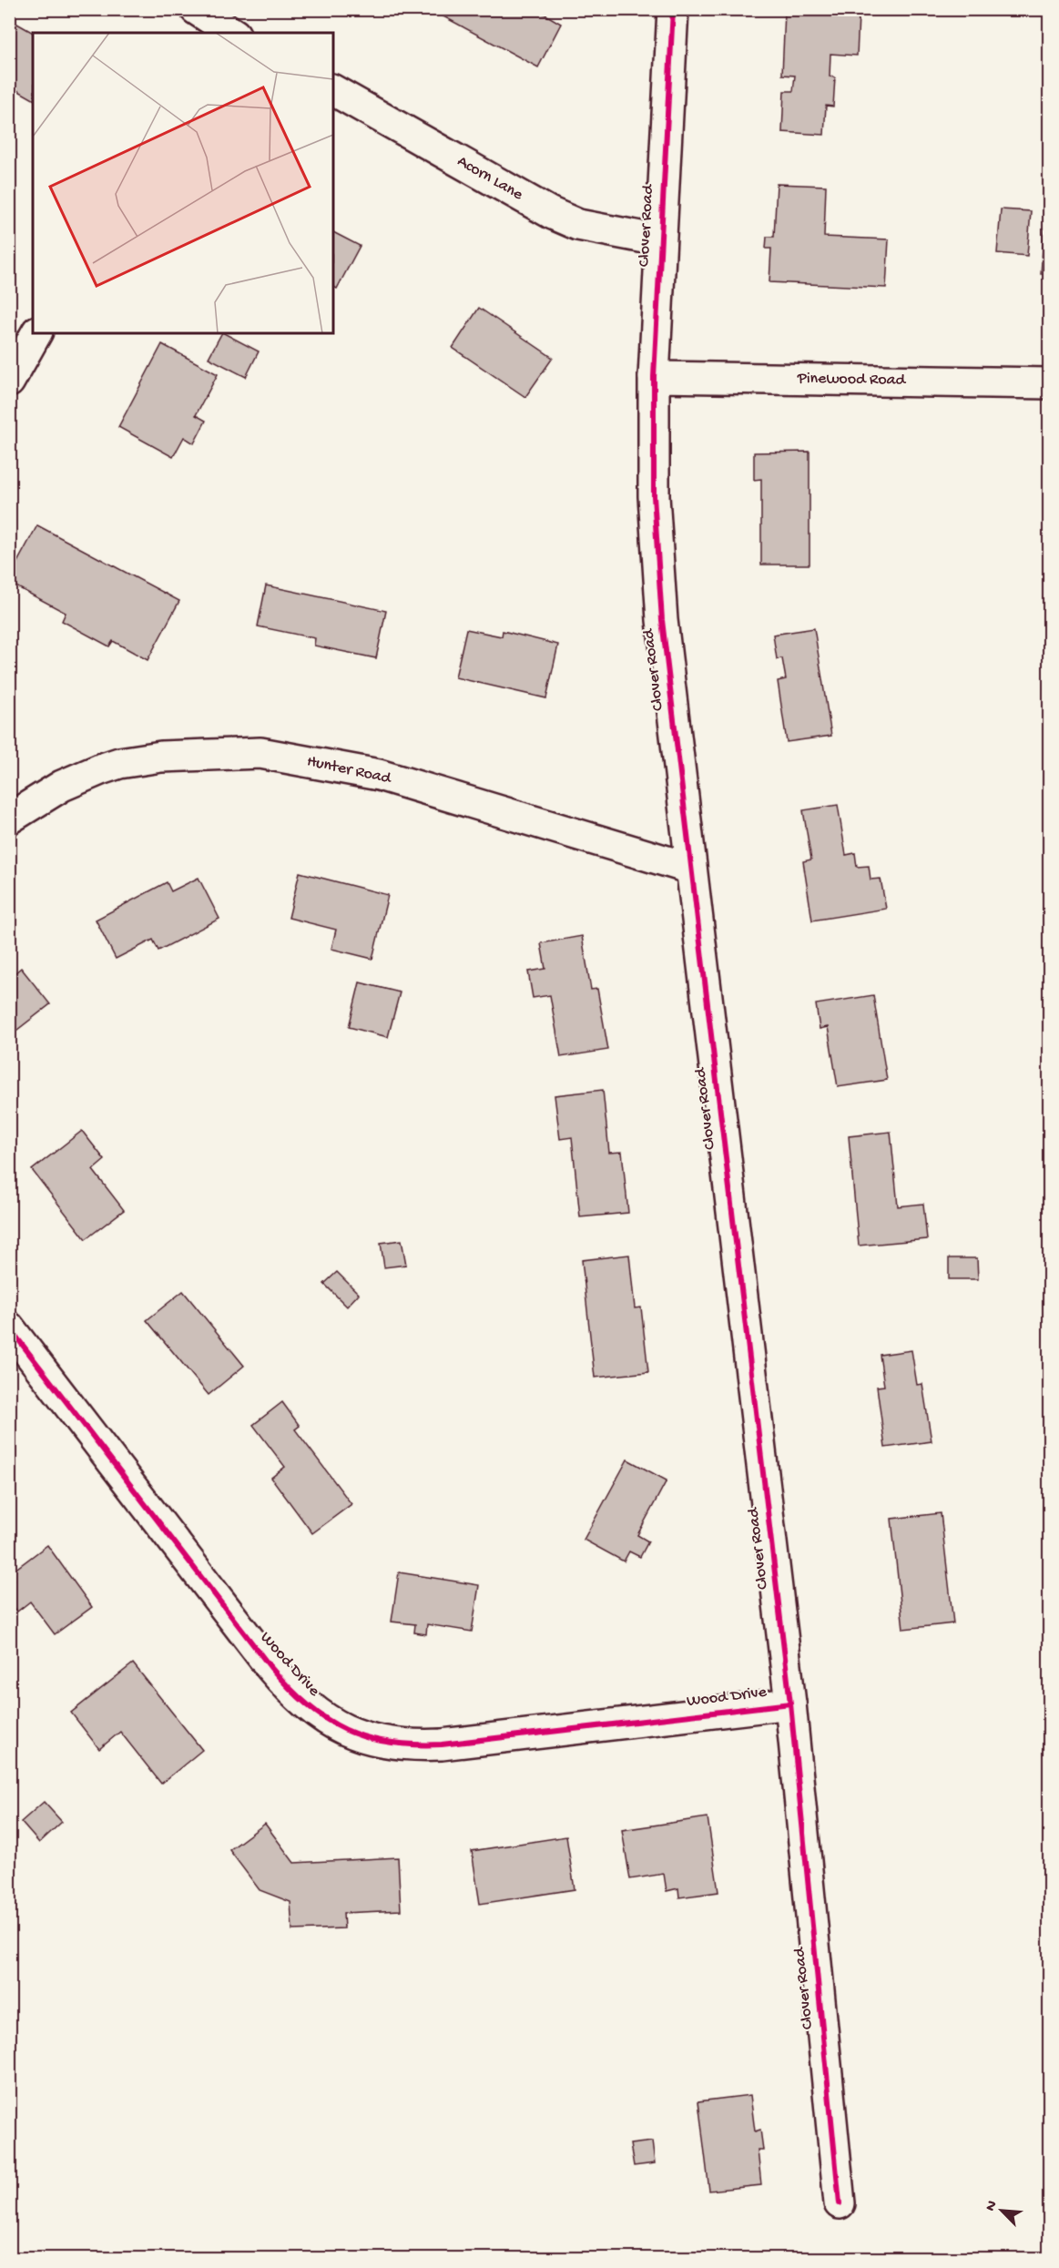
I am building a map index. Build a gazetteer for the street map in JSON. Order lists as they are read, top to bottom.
{
  "streets": {
    "street": [
      "Acorn Lane",
      "Clover Road",
      "Pinewood Road",
      "Hunter Road",
      "Wood Drive"
    ]
  },
  "crossings": [
    ["Acorn Lane", "Clover Road"],
    ["Clover Road", "Pinewood Road"],
    ["Clover Road", "Hunter Road"],
    ["Clover Road", "Wood Drive"]
  ],
  "north": "top left"
}
